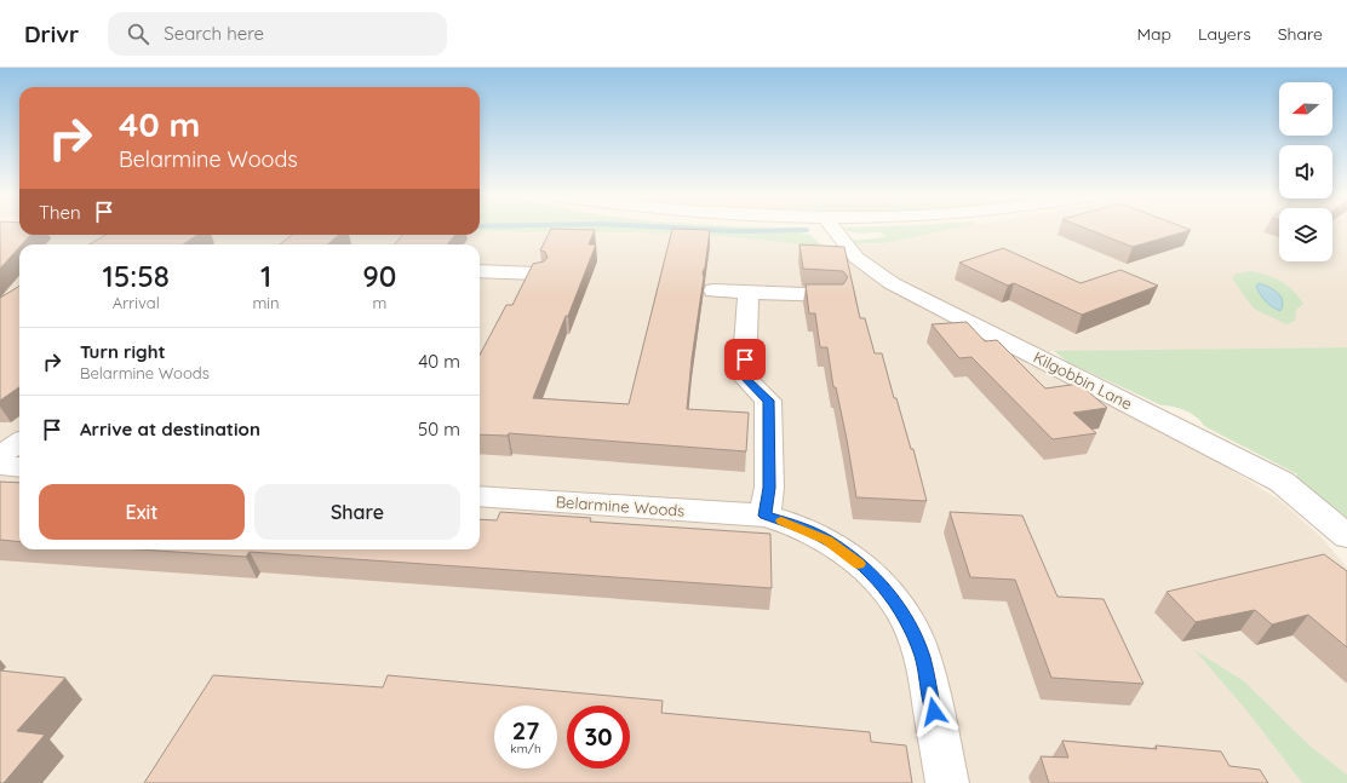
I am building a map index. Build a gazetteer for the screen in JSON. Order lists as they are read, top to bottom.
{
  "streets": {
    "street": ["Kilgobbin Lane", "Belarmine Woods"]
  },
  "north": "left",
  "page": {
    "header": "Drivr",
    "search": "Search here",
    "nav": ["Map", "Layers", "Share"],
    "turn": ["40 m", "Belarmine Woods"],
    "then": "Then",
    "eta": [
      "15:58",
      "Arrival",
      "1",
      "min",
      "90",
      "m"
    ],
    "list": [
      {
        "name": "Turn right",
        "note": "Belarmine Woods",
        "value": "40 m"
      },
      {
        "name": "Arrive at destination",
        "value": "50 m"
      }
    ],
    "buttons": ["Exit", "Share"],
    "speed": "27 km/h",
    "limit": "30"
  }
}
